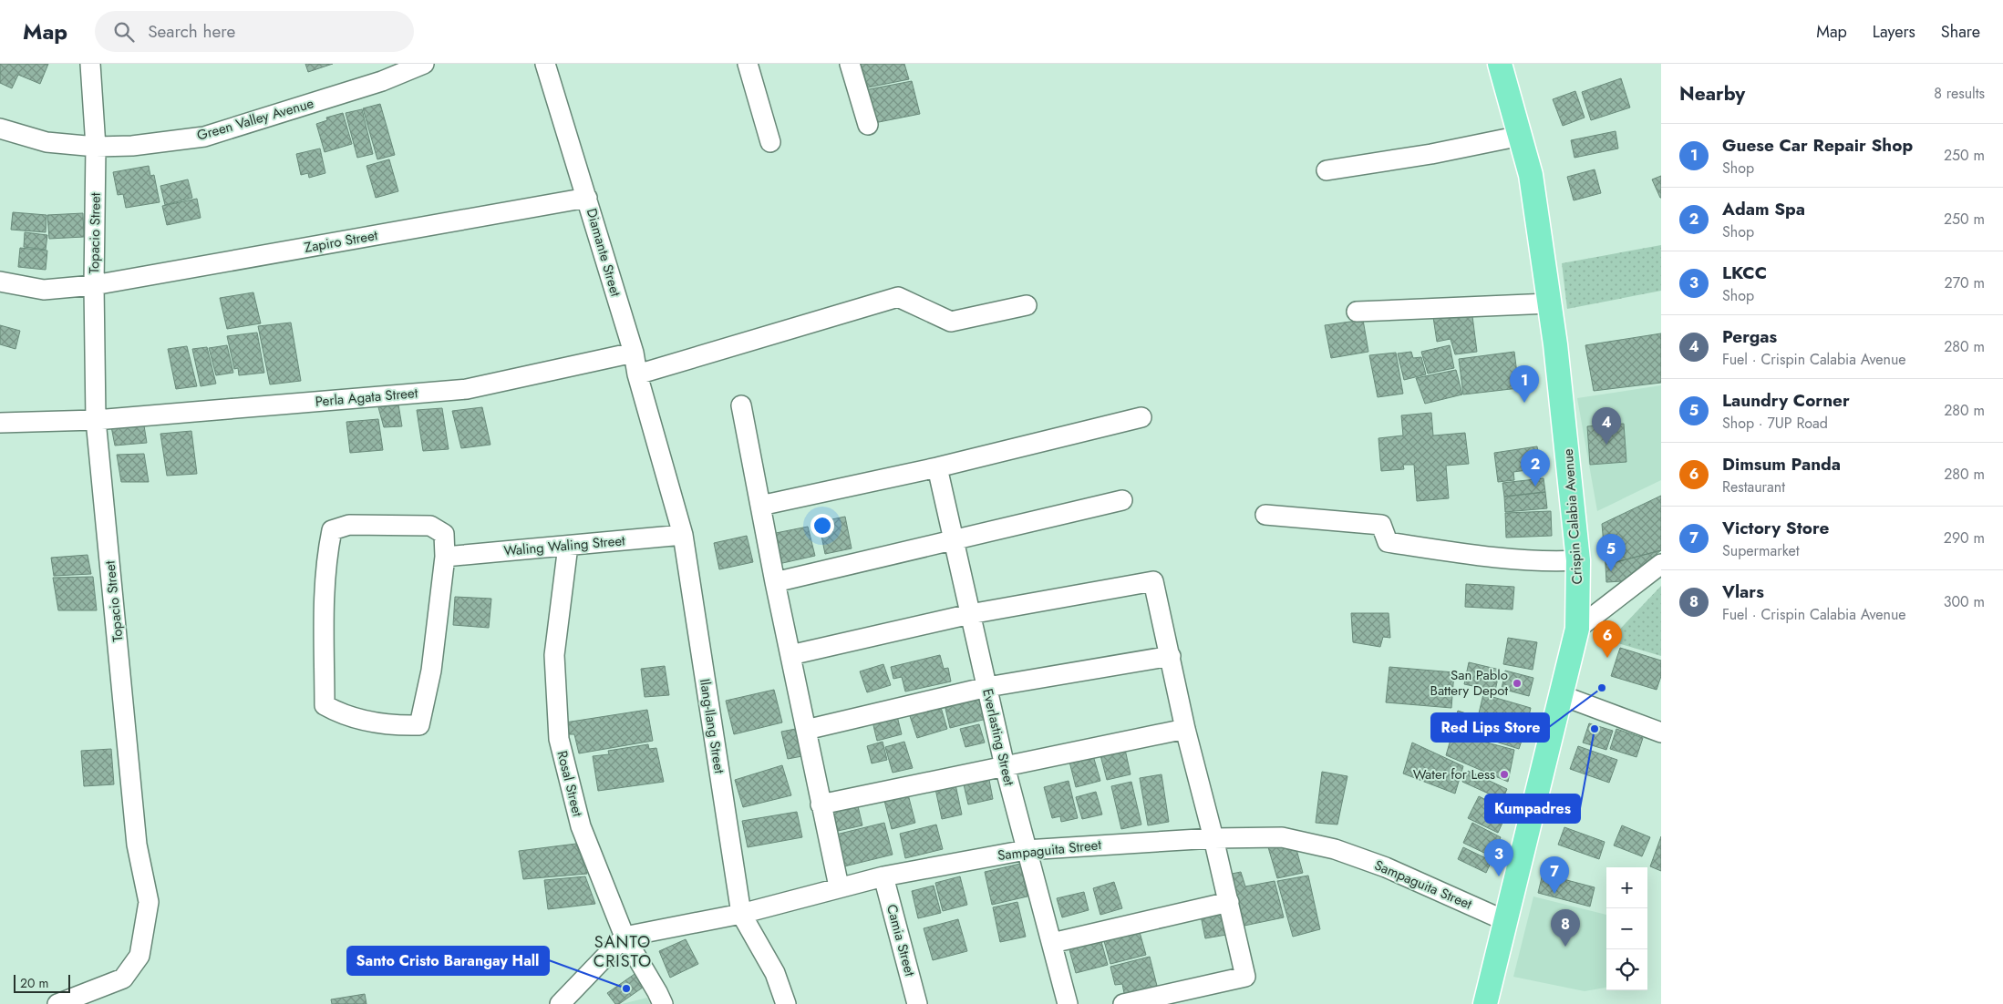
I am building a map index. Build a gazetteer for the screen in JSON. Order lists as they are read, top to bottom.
{
  "streets": {
    "main road": ["Crispin Calabia Avenue"],
    "street": [
      "Green Valley Avenue",
      "Topacio Street",
      "Zapiro Street",
      "Diamante Street",
      "Perla Agata Street",
      "Waling Waling Street",
      "Ilang-Ilang Street",
      "Everlasting Street",
      "Rosal Street",
      "Sampaguita Street",
      "Camia Street"
    ]
  },
  "crossings": [
    ["Green Valley Avenue", "Topacio Street"],
    ["Topacio Street", "Zapiro Street"],
    ["Topacio Street", "Perla Agata Street"],
    ["Zapiro Street", "Diamante Street"],
    ["Diamante Street", "Perla Agata Street"],
    ["Diamante Street", "Ilang-Ilang Street"],
    ["Crispin Calabia Avenue", "Sampaguita Street"],
    ["Waling Waling Street", "Ilang-Ilang Street"],
    ["Waling Waling Street", "Rosal Street"],
    ["Ilang-Ilang Street", "Sampaguita Street"],
    ["Everlasting Street", "Sampaguita Street"],
    ["Rosal Street", "Sampaguita Street"],
    ["Sampaguita Street", "Camia Street"]
  ],
  "districts": ["SANTO CRISTO"],
  "places": [
    "San Pablo Battery Depot",
    "Red Lips Store",
    "Kumpadres",
    "Water for Less",
    "Santo Cristo Barangay Hall"
  ],
  "scale_bar": "20 m",
  "page": {
    "header": "Map",
    "search": "Search here",
    "nav": ["Map", "Layers", "Share"],
    "heading": ["Nearby", "8 results"],
    "list": [
      {
        "mark": "1",
        "name": "Guese Car Repair Shop",
        "note": "Shop",
        "value": "250 m"
      },
      {
        "mark": "2",
        "name": "Adam Spa",
        "note": "Shop",
        "value": "250 m"
      },
      {
        "mark": "3",
        "name": "LKCC",
        "note": "Shop",
        "value": "270 m"
      },
      {
        "mark": "4",
        "name": "Pergas",
        "note": "Fuel · Crispin Calabia Avenue",
        "value": "280 m"
      },
      {
        "mark": "5",
        "name": "Laundry Corner",
        "note": "Shop · 7UP Road",
        "value": "280 m"
      },
      {
        "mark": "6",
        "name": "Dimsum Panda",
        "note": "Restaurant",
        "value": "280 m"
      },
      {
        "mark": "7",
        "name": "Victory Store",
        "note": "Supermarket",
        "value": "290 m"
      },
      {
        "mark": "8",
        "name": "Vlars",
        "note": "Fuel · Crispin Calabia Avenue",
        "value": "300 m"
      }
    ],
    "pins": [
      "1",
      "4",
      "2",
      "5",
      "6",
      "3",
      "7",
      "8"
    ],
    "map_buttons": ["+", "−"],
    "scale": "20 m"
  }
}
